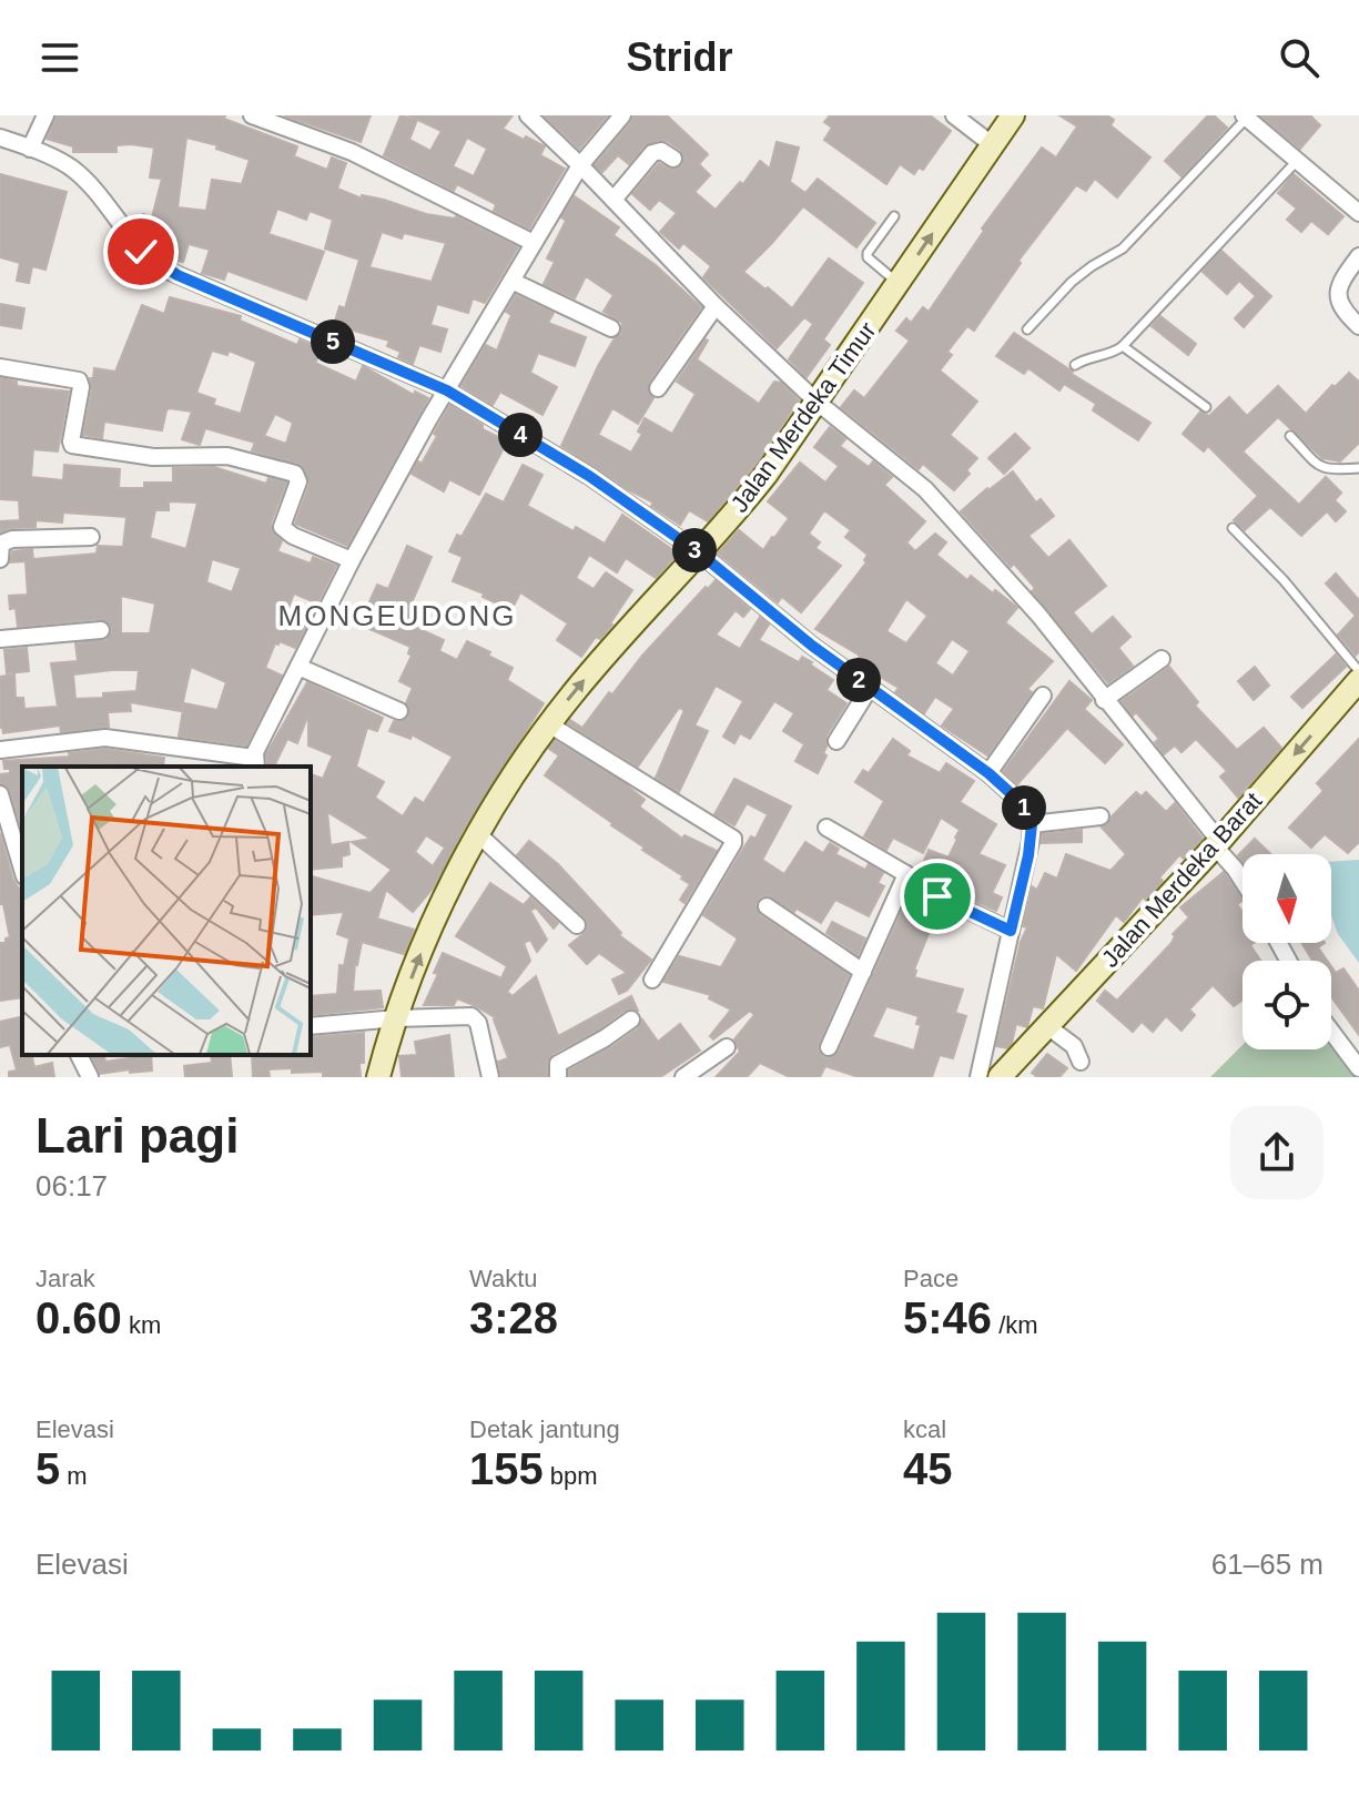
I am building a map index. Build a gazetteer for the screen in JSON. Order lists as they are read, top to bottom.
{
  "streets": {
    "main road": ["Jalan Merdeka Timur", "Jalan Merdeka Barat"]
  },
  "one_way": ["Jalan Merdeka Timur", "Jalan Merdeka Barat"],
  "districts": ["MONGEUDONG"],
  "north": "bottom",
  "page": {
    "header": "Stridr",
    "pins": [
      "5",
      "4",
      "3",
      "2",
      "1"
    ],
    "heading": ["Lari pagi", "06:17"],
    "stats": [
      ["Jarak", "0.60 km"],
      ["Waktu", "3:28"],
      ["Pace", "5:46 /km"],
      ["Elevasi", "5 m"],
      ["Detak jantung", "155 bpm"],
      ["kcal", "45"]
    ],
    "chart": ["Elevasi", "61–65 m"]
  }
}
